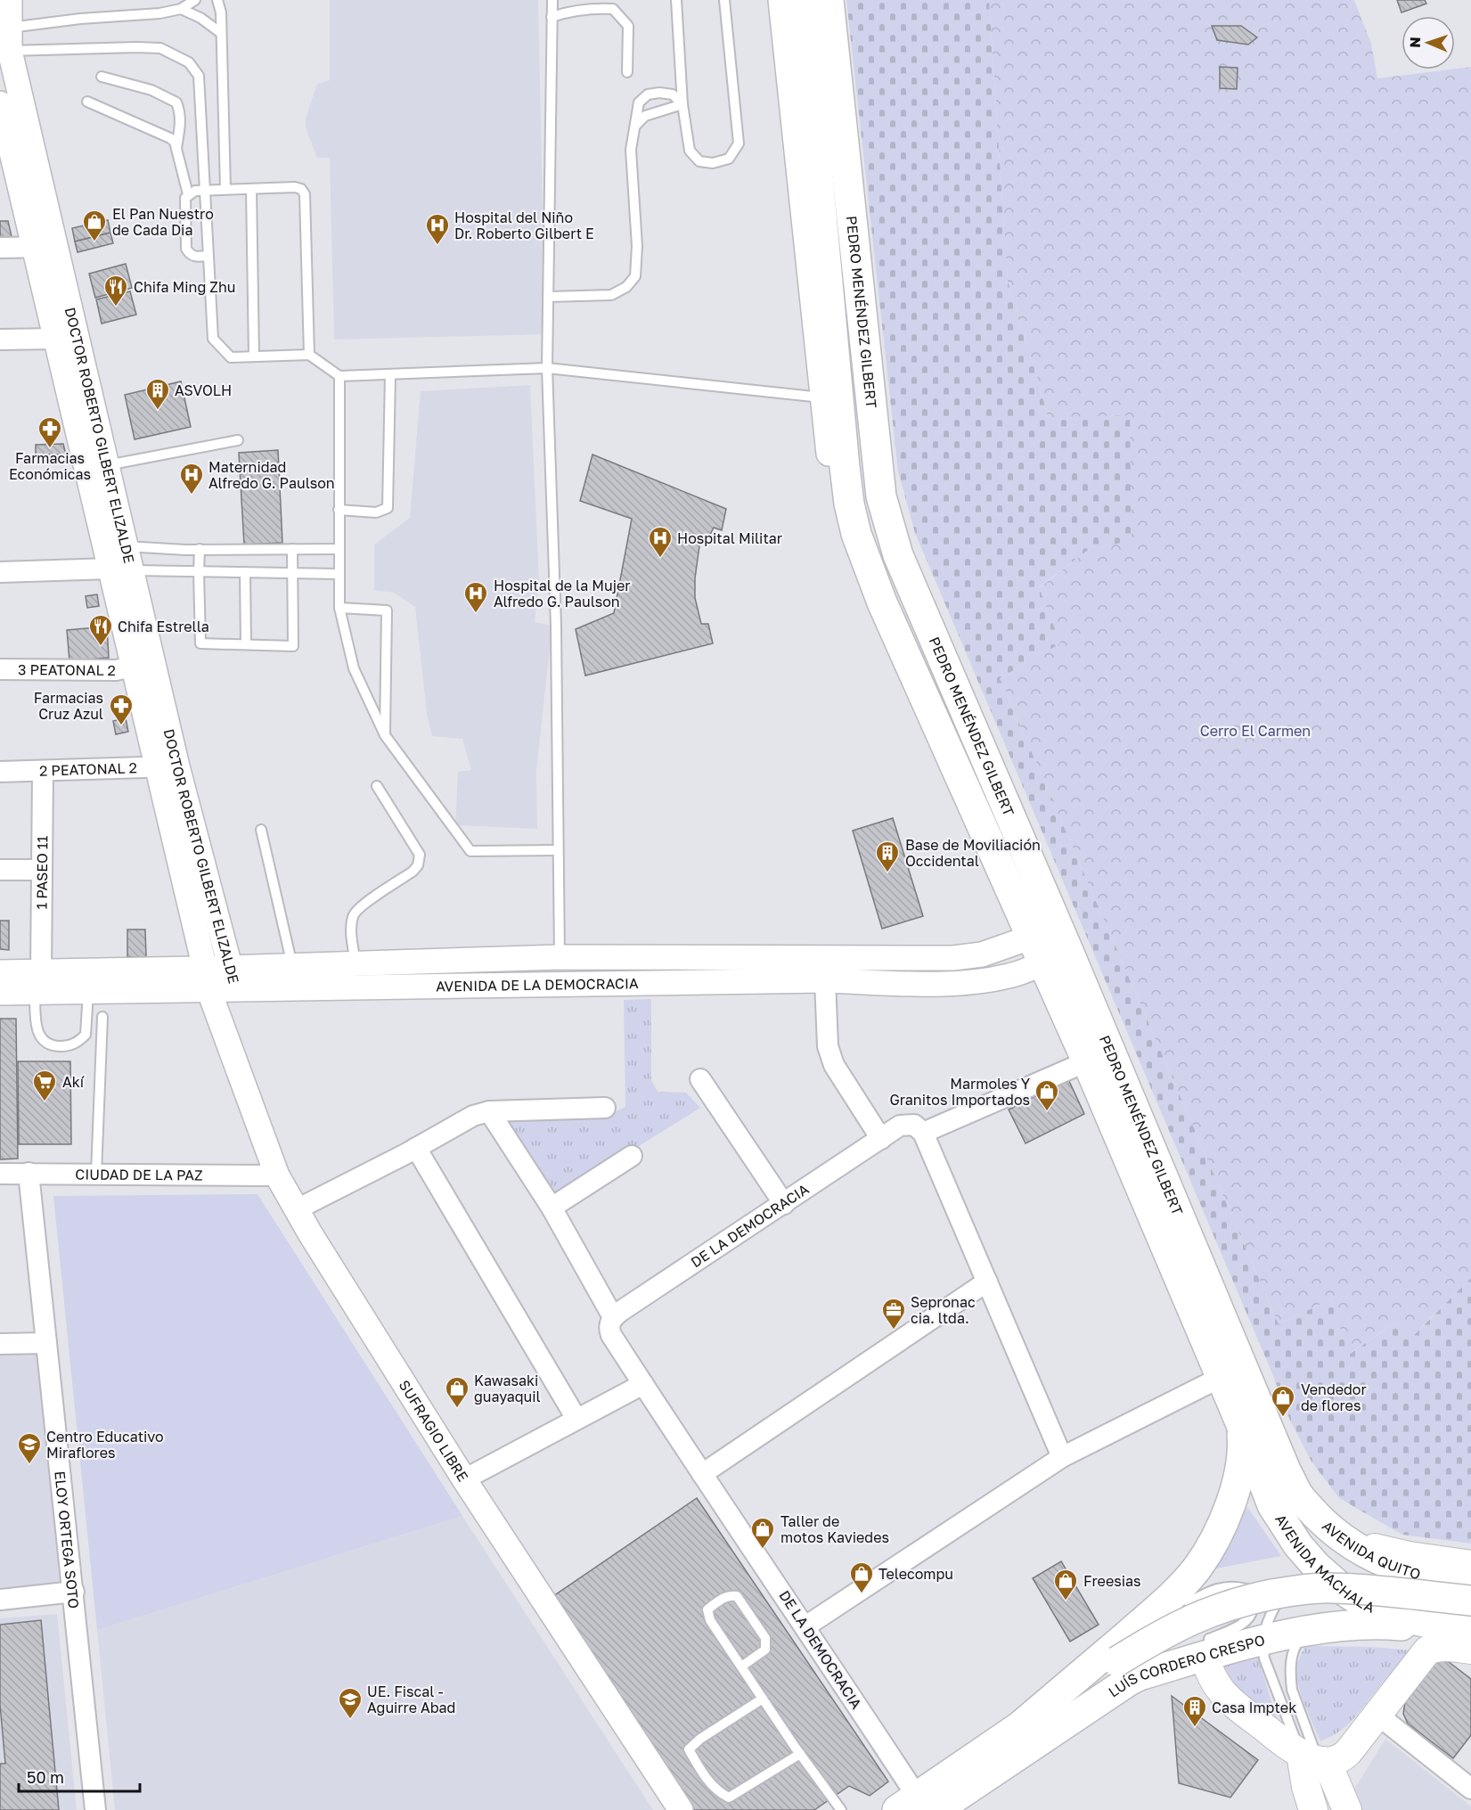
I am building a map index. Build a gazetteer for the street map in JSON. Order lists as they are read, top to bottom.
{
  "streets": {
    "main road": [
      "PEDRO MENÉNDEZ GILBERT",
      "AVENIDA QUITO",
      "AVENIDA MACHALA",
      "LUÍS CORDERO CRESPO"
    ],
    "street": [
      "DOCTOR ROBERTO GILBERT ELIZALDE",
      "3 PEATONAL 2",
      "2 PEATONAL 2",
      "1 PASEO 11",
      "AVENIDA DE LA DEMOCRACIA",
      "CIUDAD DE LA PAZ",
      "DE LA DEMOCRACIA",
      "SUFRAGIO LIBRE",
      "ELOY ORTEGA SOTO"
    ]
  },
  "crossings": [
    ["PEDRO MENÉNDEZ GILBERT", "AVENIDA DE LA DEMOCRACIA"],
    ["PEDRO MENÉNDEZ GILBERT", "AVENIDA QUITO"],
    ["PEDRO MENÉNDEZ GILBERT", "AVENIDA MACHALA"],
    ["DOCTOR ROBERTO GILBERT ELIZALDE", "3 PEATONAL 2"],
    ["DOCTOR ROBERTO GILBERT ELIZALDE", "2 PEATONAL 2"],
    ["DOCTOR ROBERTO GILBERT ELIZALDE", "AVENIDA DE LA DEMOCRACIA"],
    ["DOCTOR ROBERTO GILBERT ELIZALDE", "SUFRAGIO LIBRE"],
    ["2 PEATONAL 2", "1 PASEO 11"],
    ["1 PASEO 11", "AVENIDA DE LA DEMOCRACIA"],
    ["CIUDAD DE LA PAZ", "SUFRAGIO LIBRE"],
    ["CIUDAD DE LA PAZ", "ELOY ORTEGA SOTO"],
    ["DE LA DEMOCRACIA", "LUÍS CORDERO CRESPO"],
    ["AVENIDA QUITO", "LUÍS CORDERO CRESPO"],
    ["AVENIDA MACHALA", "LUÍS CORDERO CRESPO"]
  ],
  "parks": ["Cerro El Carmen"],
  "places": {
    "shop": [
      "El Pan Nuestro de Cada Dia",
      "Marmoles Y Granitos Importados",
      "Kawasaki guayaquil",
      "Vendedor de flores",
      "Taller de motos Kaviedes",
      "Telecompu",
      "Freesias"
    ],
    "hospital": [
      "Hospital del Niño Dr. Roberto Gilbert E",
      "Maternidad Alfredo G. Paulson",
      "Hospital Militar",
      "Hospital de la Mujer Alfredo G. Paulson"
    ],
    "restaurant": ["Chifa Ming Zhu", "Chifa Estrella"],
    "building": ["ASVOLH", "Base de Moviliación Occidental", "Casa Imptek"],
    "pharmacy": ["Farmacias Económicas", "Farmacias Cruz Azul"],
    "supermarket": ["Akí"],
    "office": ["Sepronac cia. ltda."],
    "school or university": ["Centro Educativo Miraflores", "UE. Fiscal - Aguirre Abad"]
  },
  "scale_bar": "50 m",
  "north": "left"
}
